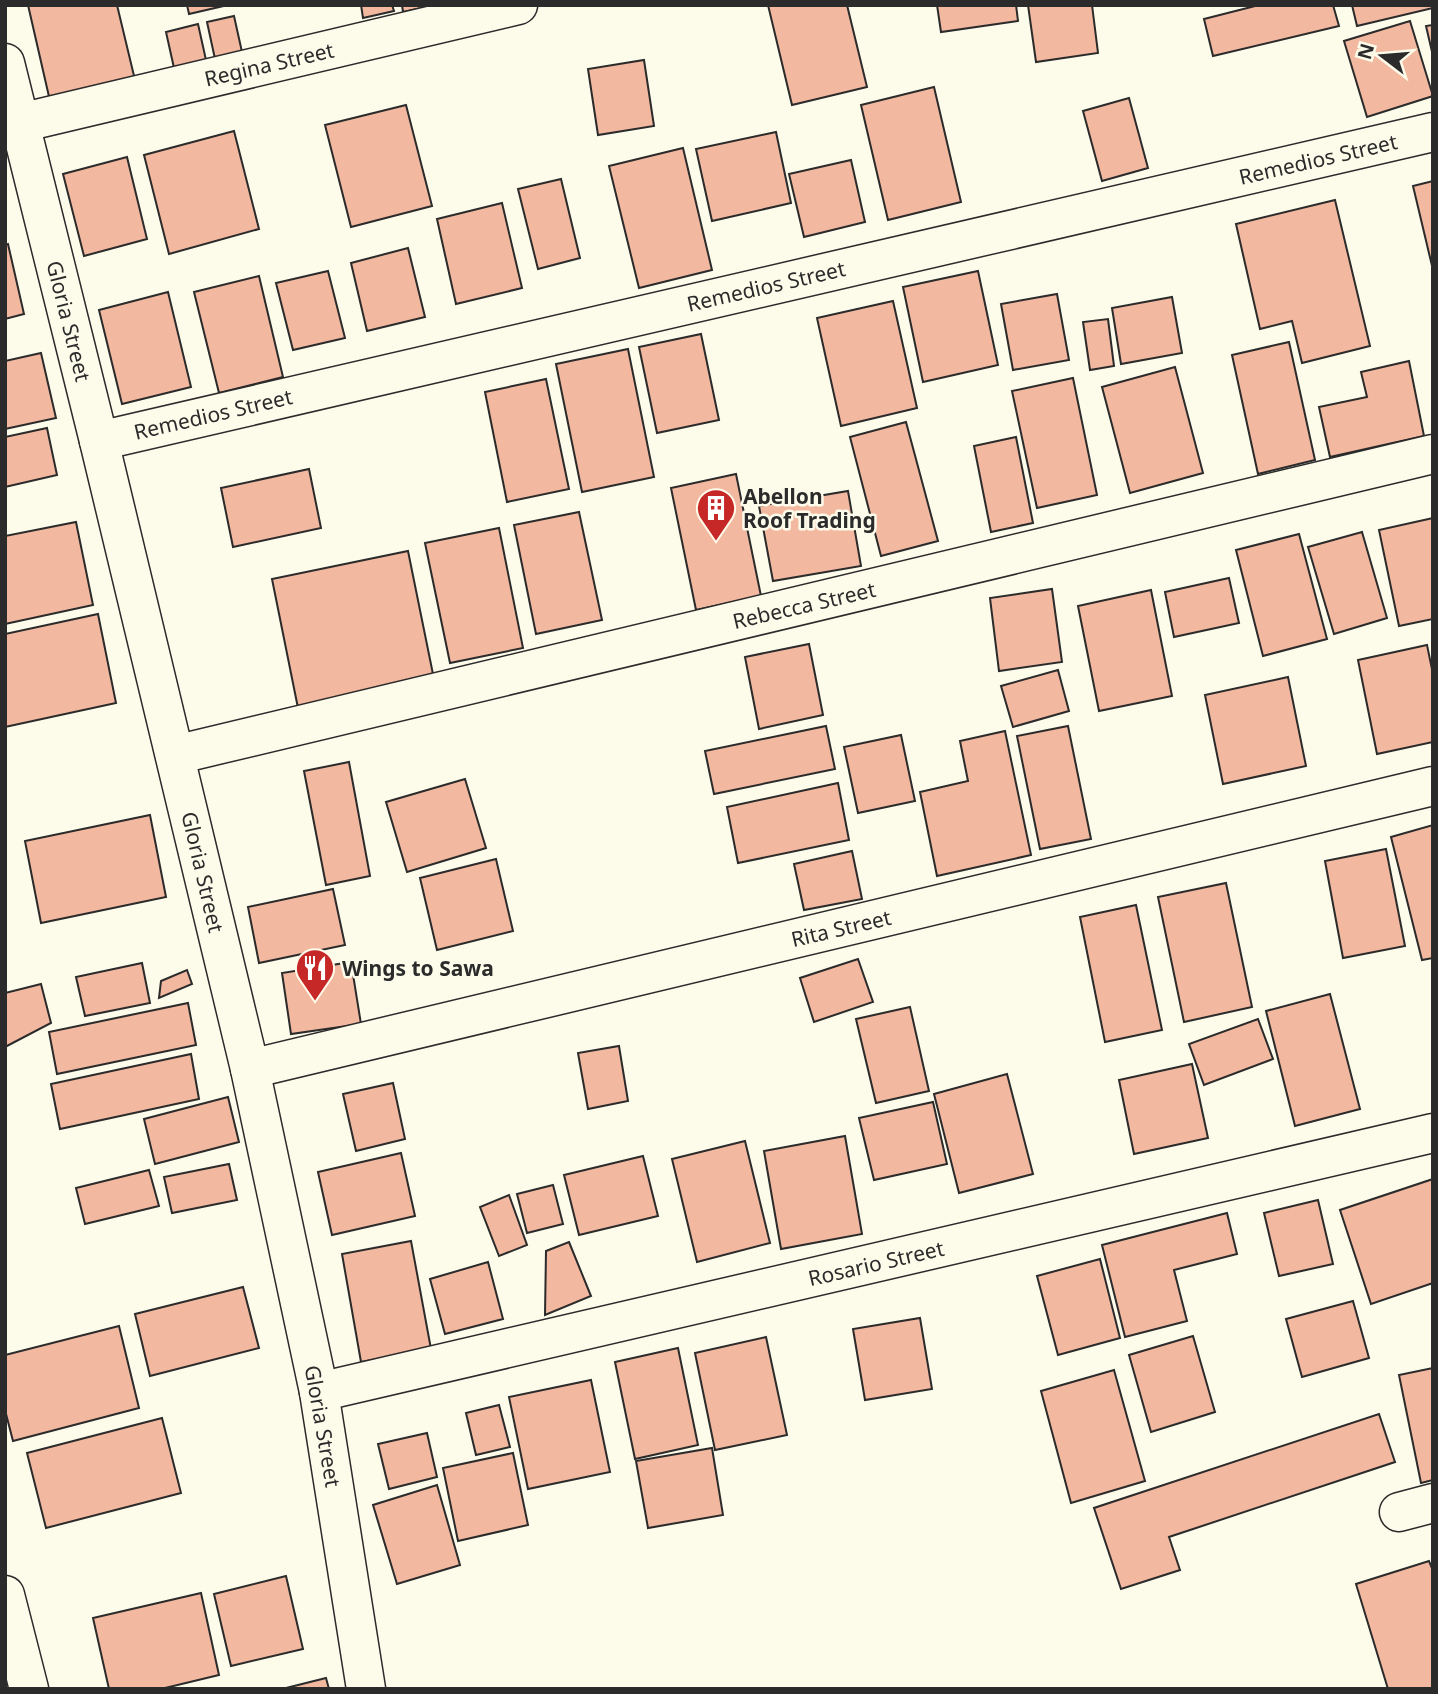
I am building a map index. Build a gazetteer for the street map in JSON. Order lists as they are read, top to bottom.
{
  "streets": {
    "street": [
      "Regina Street",
      "Remedios Street",
      "Gloria Street",
      "Rebecca Street",
      "Rita Street",
      "Rosario Street"
    ]
  },
  "crossings": [
    ["Regina Street", "Gloria Street"],
    ["Remedios Street", "Gloria Street"],
    ["Gloria Street", "Rebecca Street"],
    ["Gloria Street", "Rita Street"],
    ["Gloria Street", "Rosario Street"]
  ],
  "places": {
    "building": ["Abellon Roof Trading"],
    "restaurant": ["Wings to Sawa"]
  },
  "north": "left"
}
